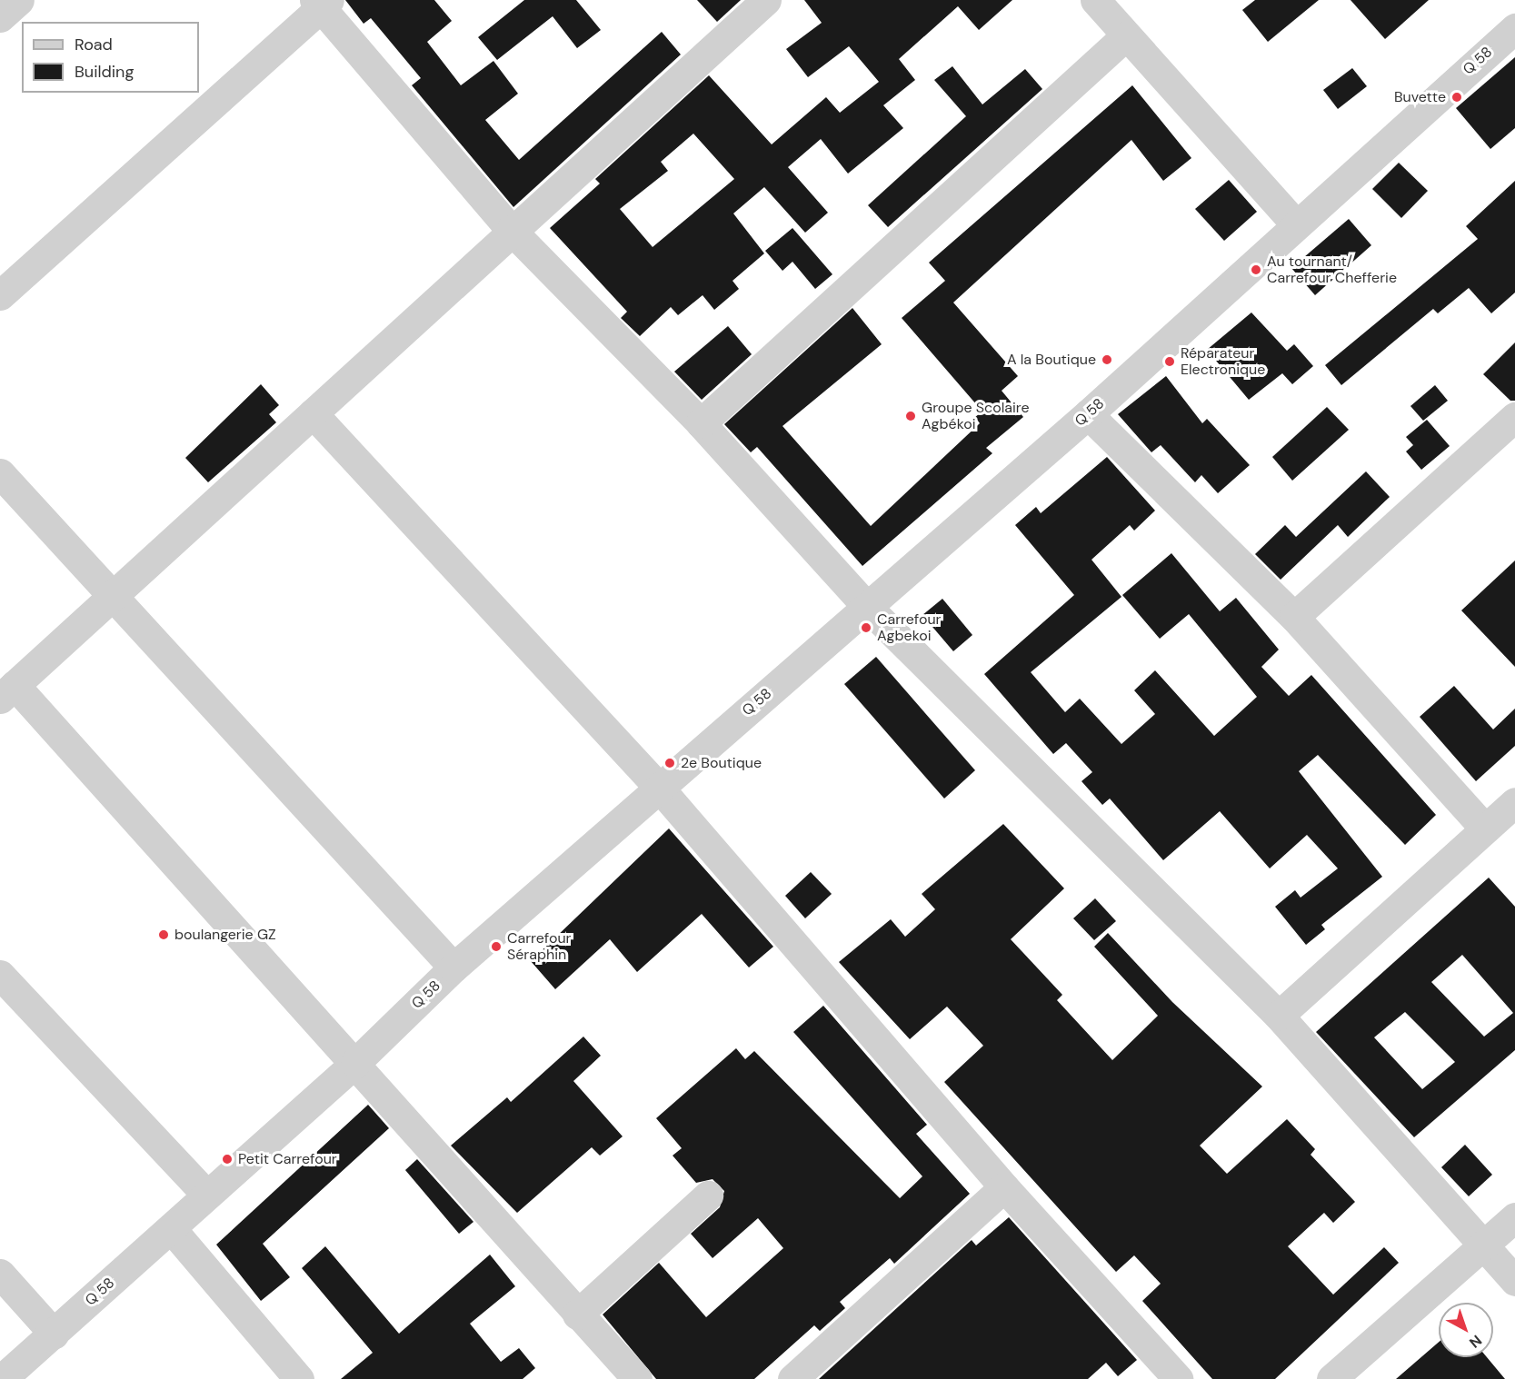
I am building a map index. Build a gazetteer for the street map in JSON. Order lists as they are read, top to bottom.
{
  "streets": {
    "street": ["Q 58"]
  },
  "places": [
    "Buvette",
    "Au tournant/ Carrefour Chefferie",
    "A la Boutique",
    "Réparateur Electronique",
    "Groupe Scolaire Agbékoi",
    "Carrefour Agbekoi",
    "2e Boutique",
    "boulangerie GZ",
    "Carrefour Séraphin",
    "Petit Carrefour"
  ],
  "legend": ["Road", "Building"],
  "north": "bottom right"
}
